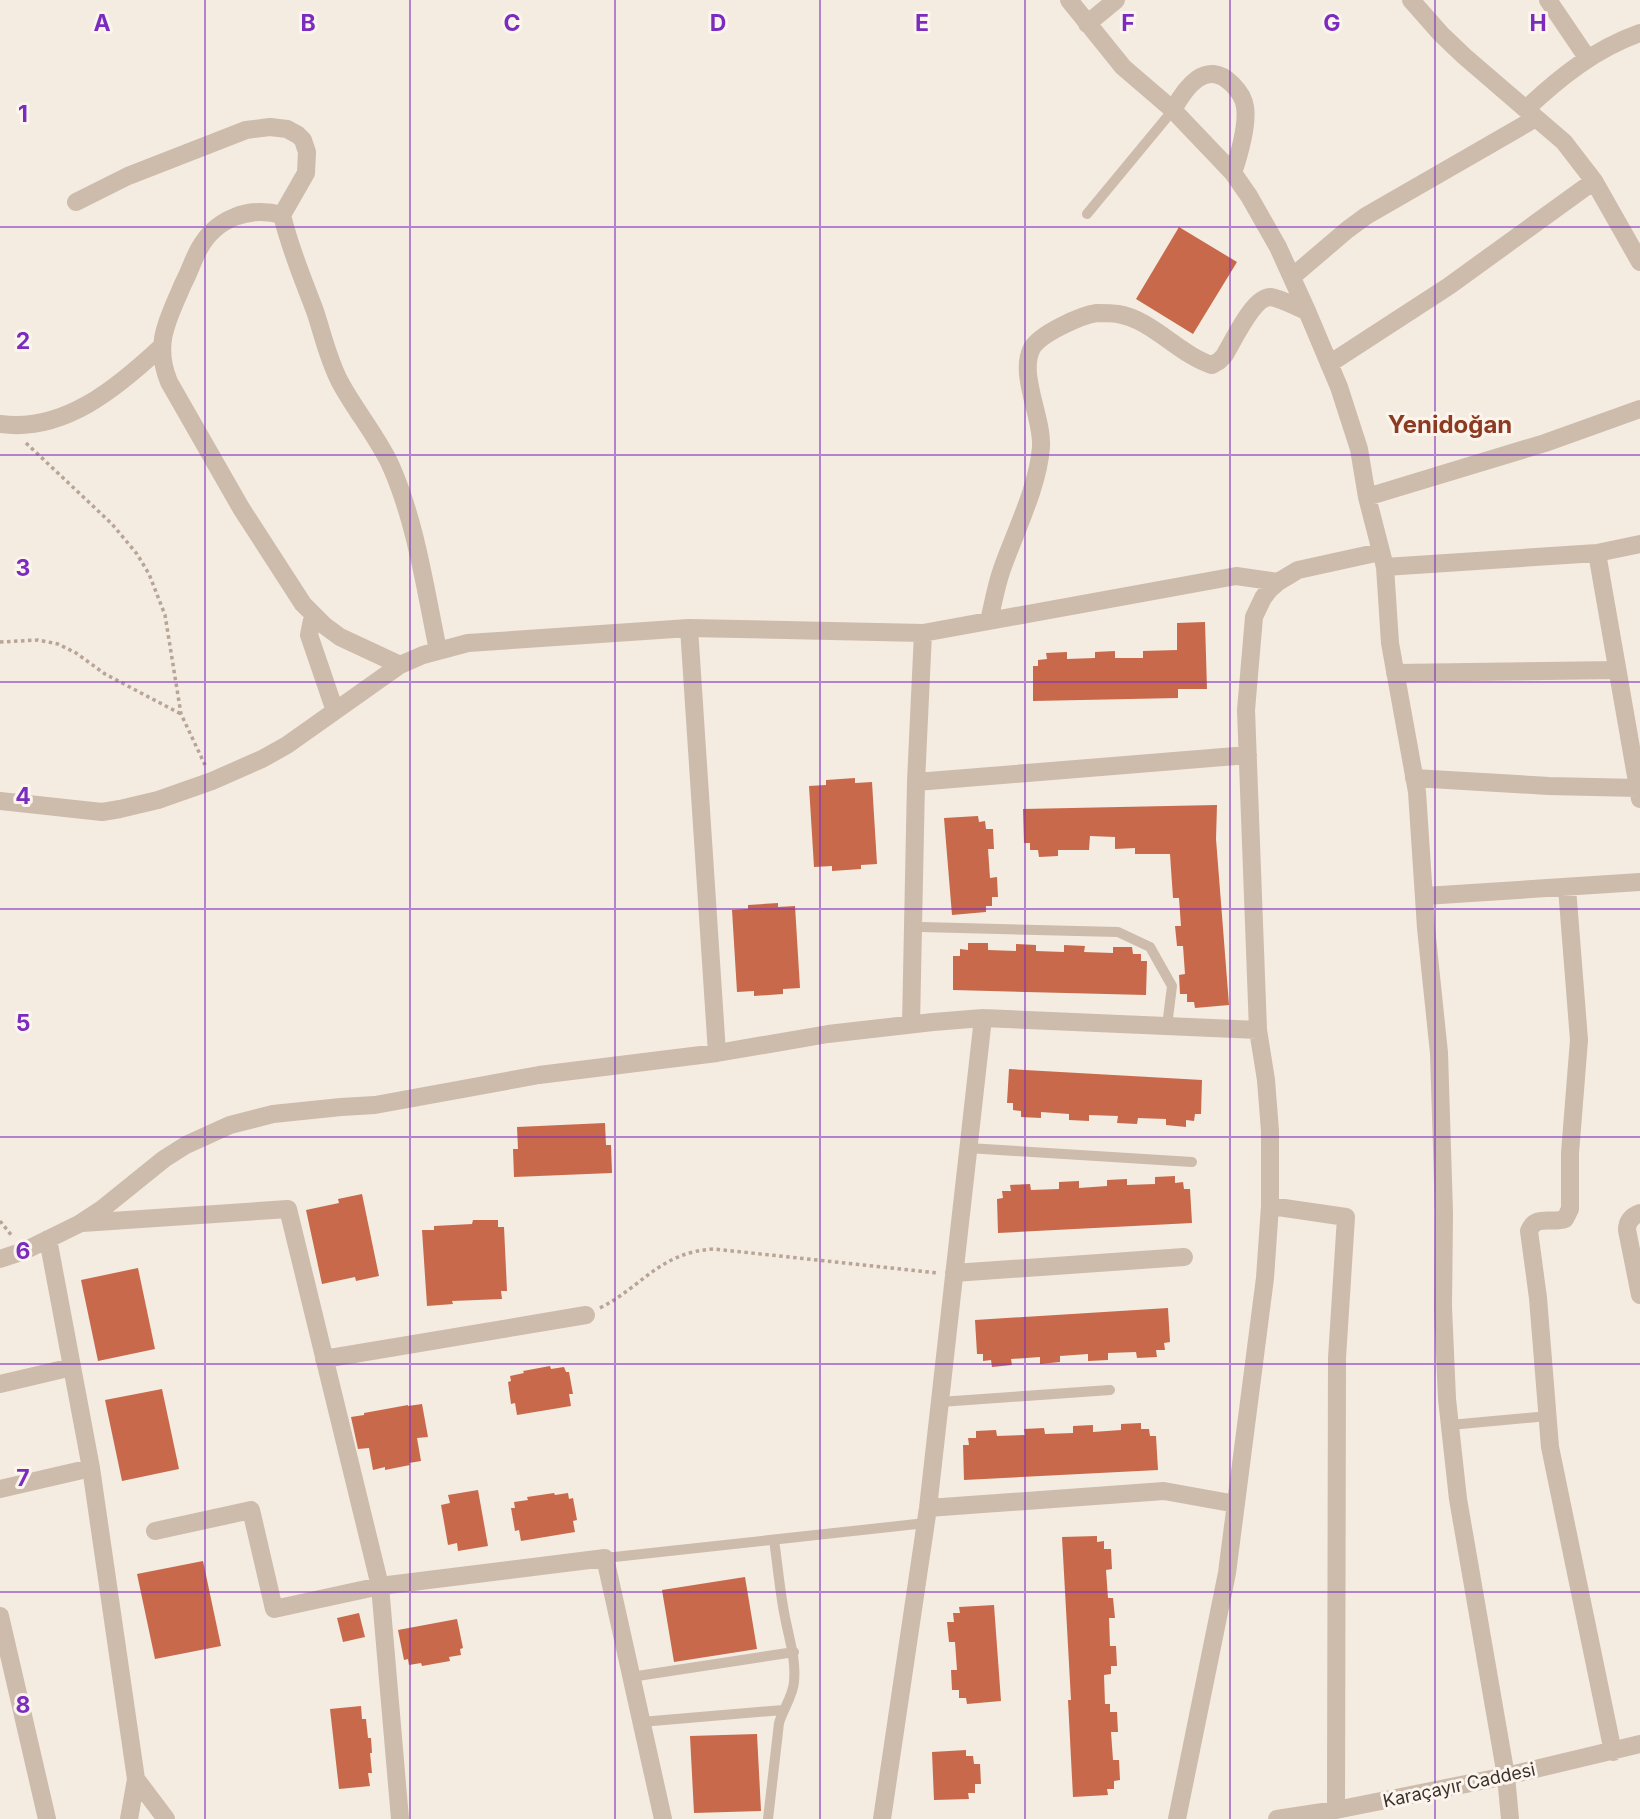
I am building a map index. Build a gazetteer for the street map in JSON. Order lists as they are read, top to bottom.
{
  "streets": {
    "street": ["Karaçayır Caddesi"]
  },
  "districts": ["Yenidoğan"],
  "grid": {
    "columns": [
      "A",
      "B",
      "C",
      "D",
      "E",
      "F",
      "G",
      "H"
    ],
    "rows": [
      "1",
      "2",
      "3",
      "4",
      "5",
      "6",
      "7",
      "8"
    ]
  }
}
